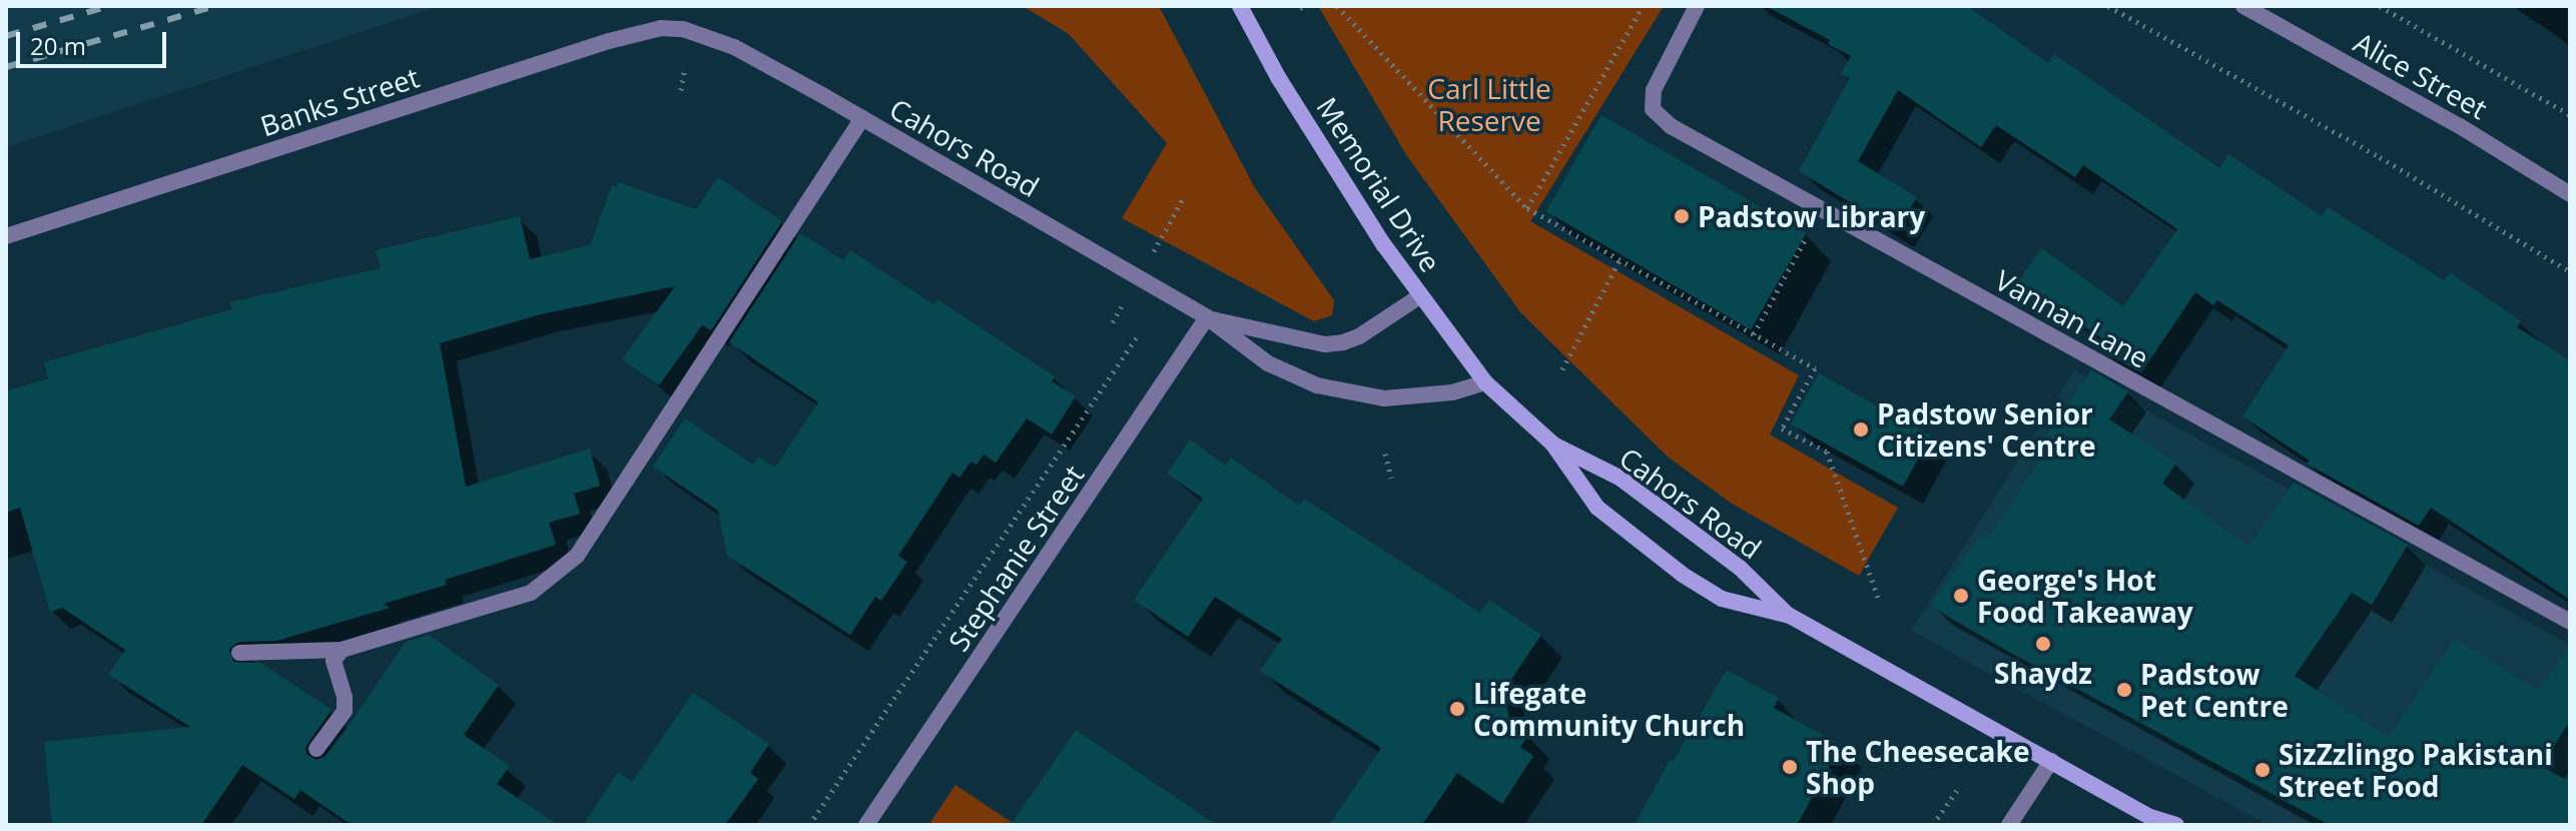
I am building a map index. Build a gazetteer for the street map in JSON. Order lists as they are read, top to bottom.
{
  "streets": {
    "main road": ["Cahors Road", "Memorial Drive"],
    "street": [
      "Alice Street",
      "Banks Street",
      "Vannan Lane",
      "Stephanie Street"
    ]
  },
  "crossings": [
    ["Banks Street", "Cahors Road"],
    ["Cahors Road", "Memorial Drive"],
    ["Cahors Road", "Stephanie Street"]
  ],
  "parks": ["Carl Little Reserve"],
  "places": [
    "Padstow Library",
    "Padstow Senior Citizens' Centre",
    "George's Hot Food Takeaway",
    "Shaydz",
    "Padstow Pet Centre",
    "Lifegate Community Church",
    "The Cheesecake Shop",
    "SizZzlingo Pakistani Street Food"
  ],
  "scale_bar": "20 m"
}
